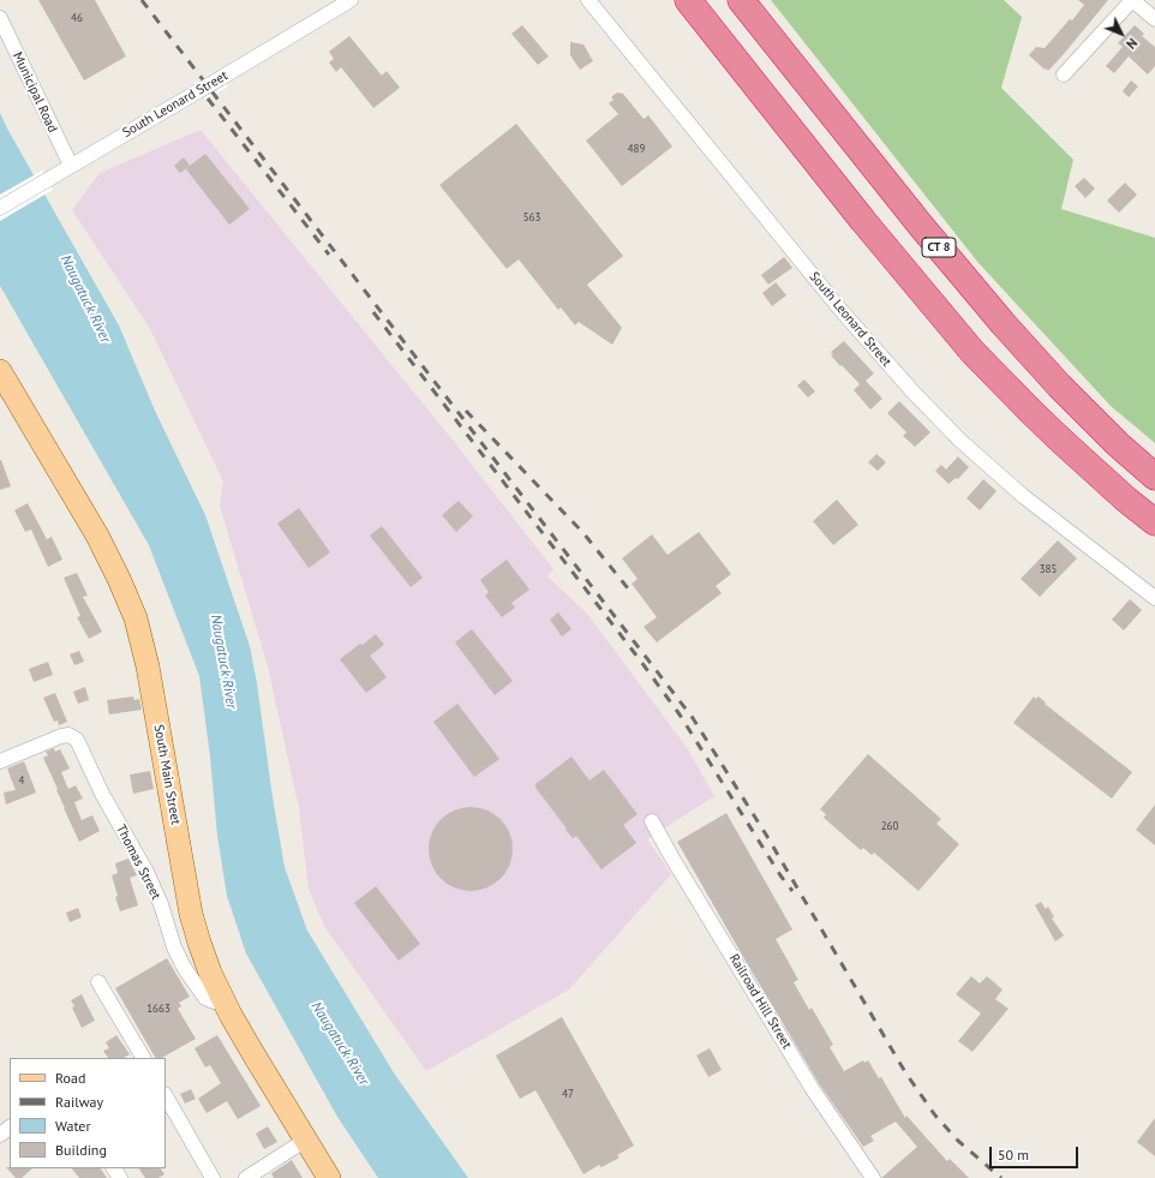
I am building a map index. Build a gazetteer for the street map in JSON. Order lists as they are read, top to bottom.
{
  "streets": {
    "highway": ["CT 8"],
    "main road": ["South Main Street"],
    "street": [
      "Municipal Road",
      "South Leonard Street",
      "Thomas Street",
      "Railroad Hill Street"
    ]
  },
  "crossings": [
    ["Municipal Road", "South Leonard Street"],
    ["South Main Street", "Thomas Street"]
  ],
  "water": ["Naugatuck River"],
  "house_numbers": [
    "46",
    "489",
    "563",
    "385",
    "4",
    "260",
    "1663",
    "47"
  ],
  "legend": [
    "Road",
    "Railway",
    "Water",
    "Building"
  ],
  "scale_bar": "50 m",
  "north": "bottom right"
}
